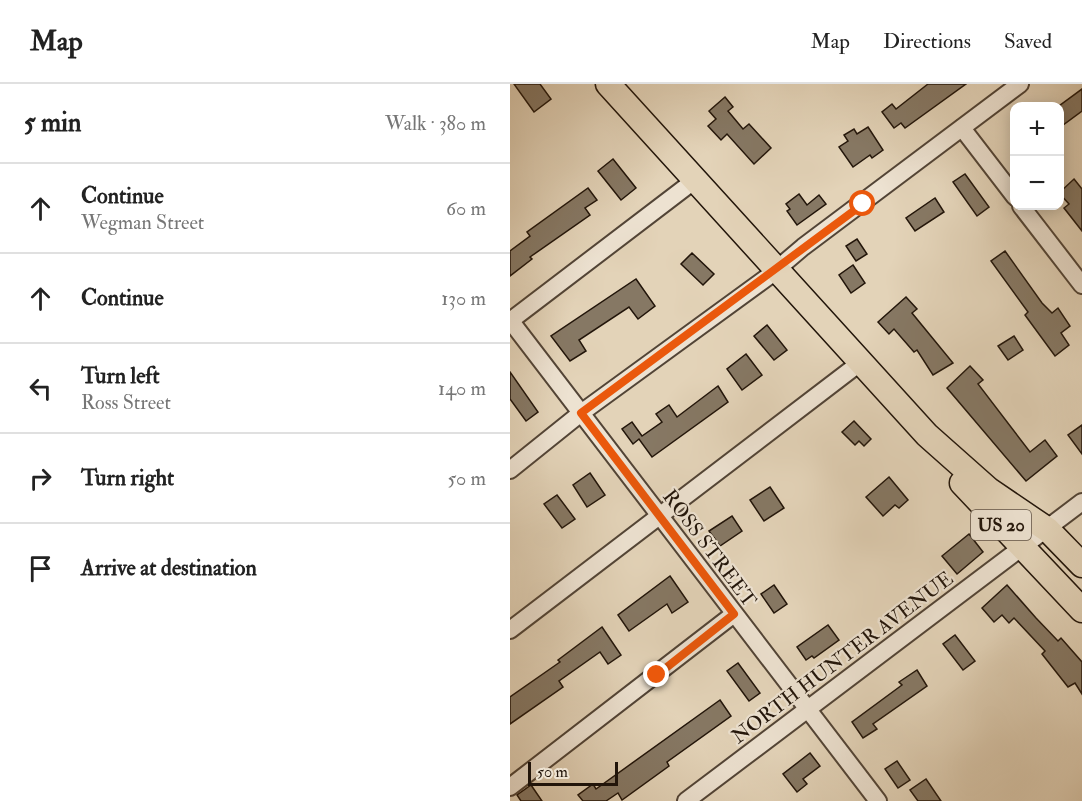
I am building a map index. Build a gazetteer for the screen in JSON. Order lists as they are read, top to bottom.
{
  "streets": {
    "highway": ["US 20"],
    "street": ["ROSS STREET", "NORTH HUNTER AVENUE"]
  },
  "crossings": [
    ["US 20", "NORTH HUNTER AVENUE"],
    ["ROSS STREET", "NORTH HUNTER AVENUE"]
  ],
  "scale_bar": "50 m",
  "page": {
    "header": "Map",
    "nav": ["Map", "Directions", "Saved"],
    "heading": ["5 min", "Walk · 380 m"],
    "map_buttons": ["+", "−"],
    "list": [
      ["Continue", "Wegman Street", "60 m"],
      ["Continue", "130 m"],
      ["Turn left", "Ross Street", "140 m"],
      ["Turn right", "50 m"],
      "Arrive at destination"
    ],
    "scale": "50 m"
  }
}
